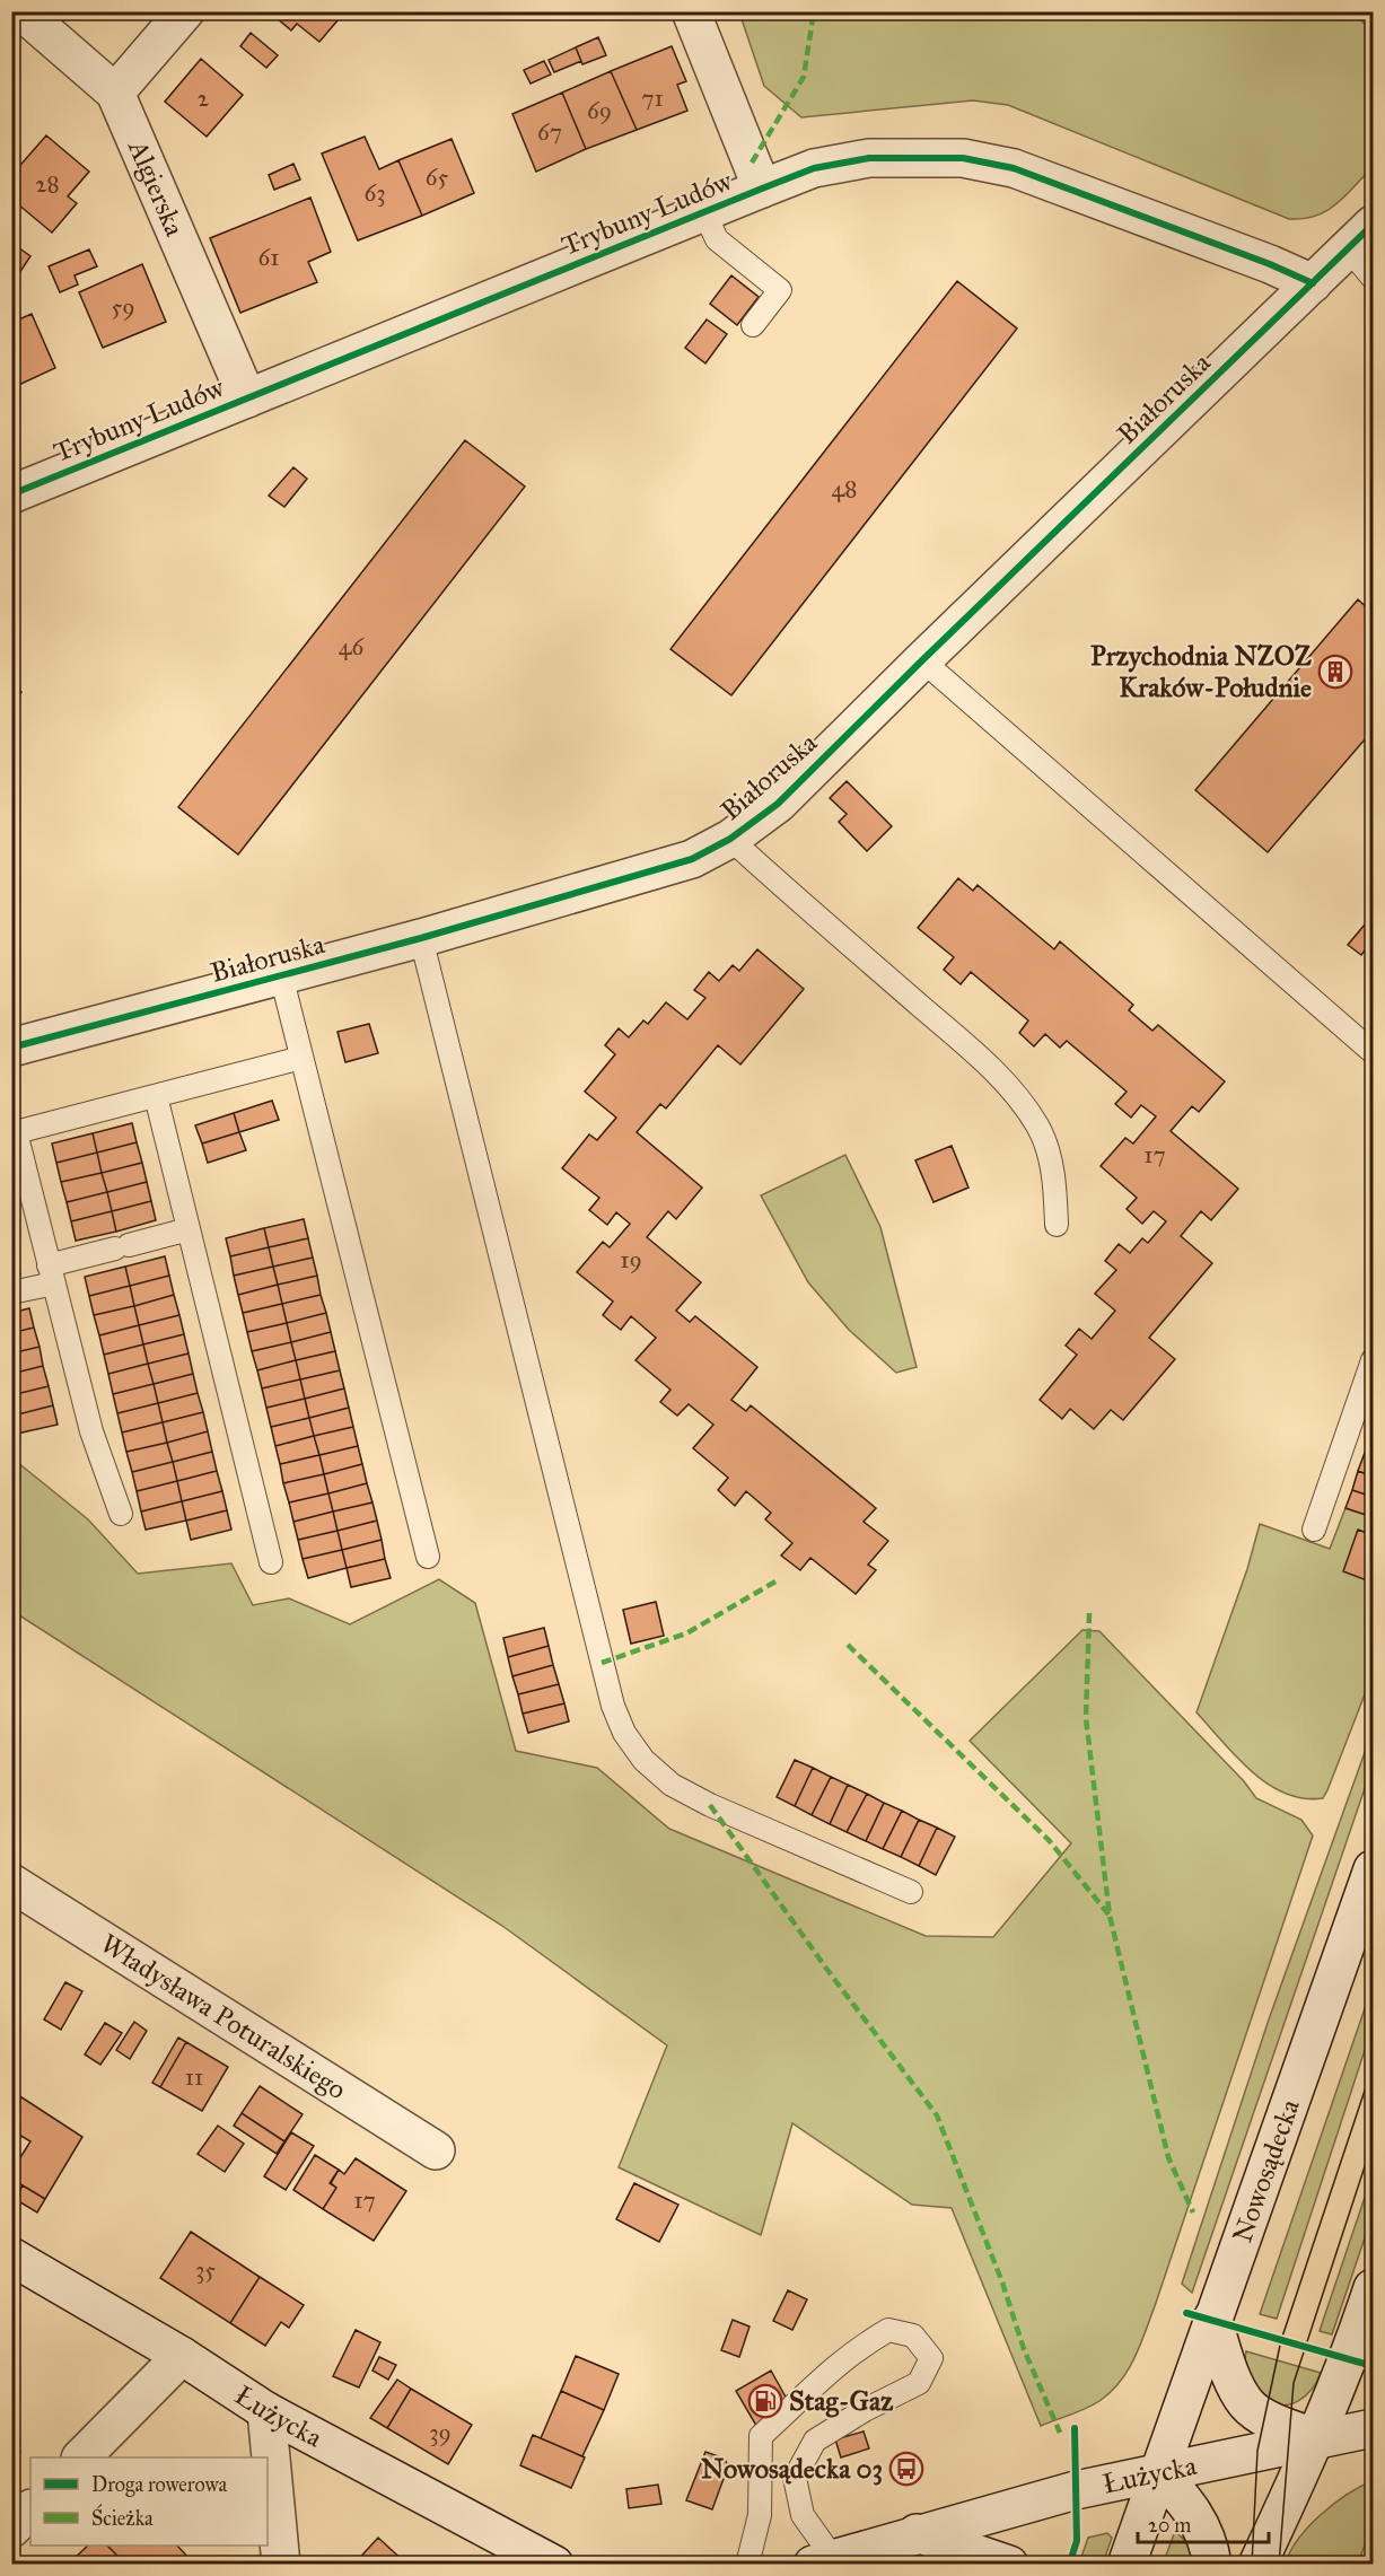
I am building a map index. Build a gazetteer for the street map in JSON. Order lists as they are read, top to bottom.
{
  "streets": {
    "street": [
      "Algierska",
      "Trybuny Ludów",
      "Białoruska",
      "Władysława Poturalskiego",
      "Nowosądecka",
      "Łużycka"
    ]
  },
  "crossings": [
    ["Algierska", "Trybuny Ludów"],
    ["Trybuny Ludów", "Białoruska"],
    ["Nowosądecka", "Łużycka"]
  ],
  "places": {
    "building": ["Przychodnia NZOZ Kraków-Południe"],
    "fuel station": ["Stag-Gaz"],
    "bus stop": ["Nowosądecka 03"]
  },
  "house_numbers": [
    "2",
    "71",
    "69",
    "67",
    "65",
    "28",
    "63",
    "61",
    "59",
    "48",
    "46",
    "17",
    "19",
    "11",
    "17",
    "35",
    "39"
  ],
  "legend": ["Droga rowerowa", "Ścieżka"],
  "scale_bar": "20 m"
}
